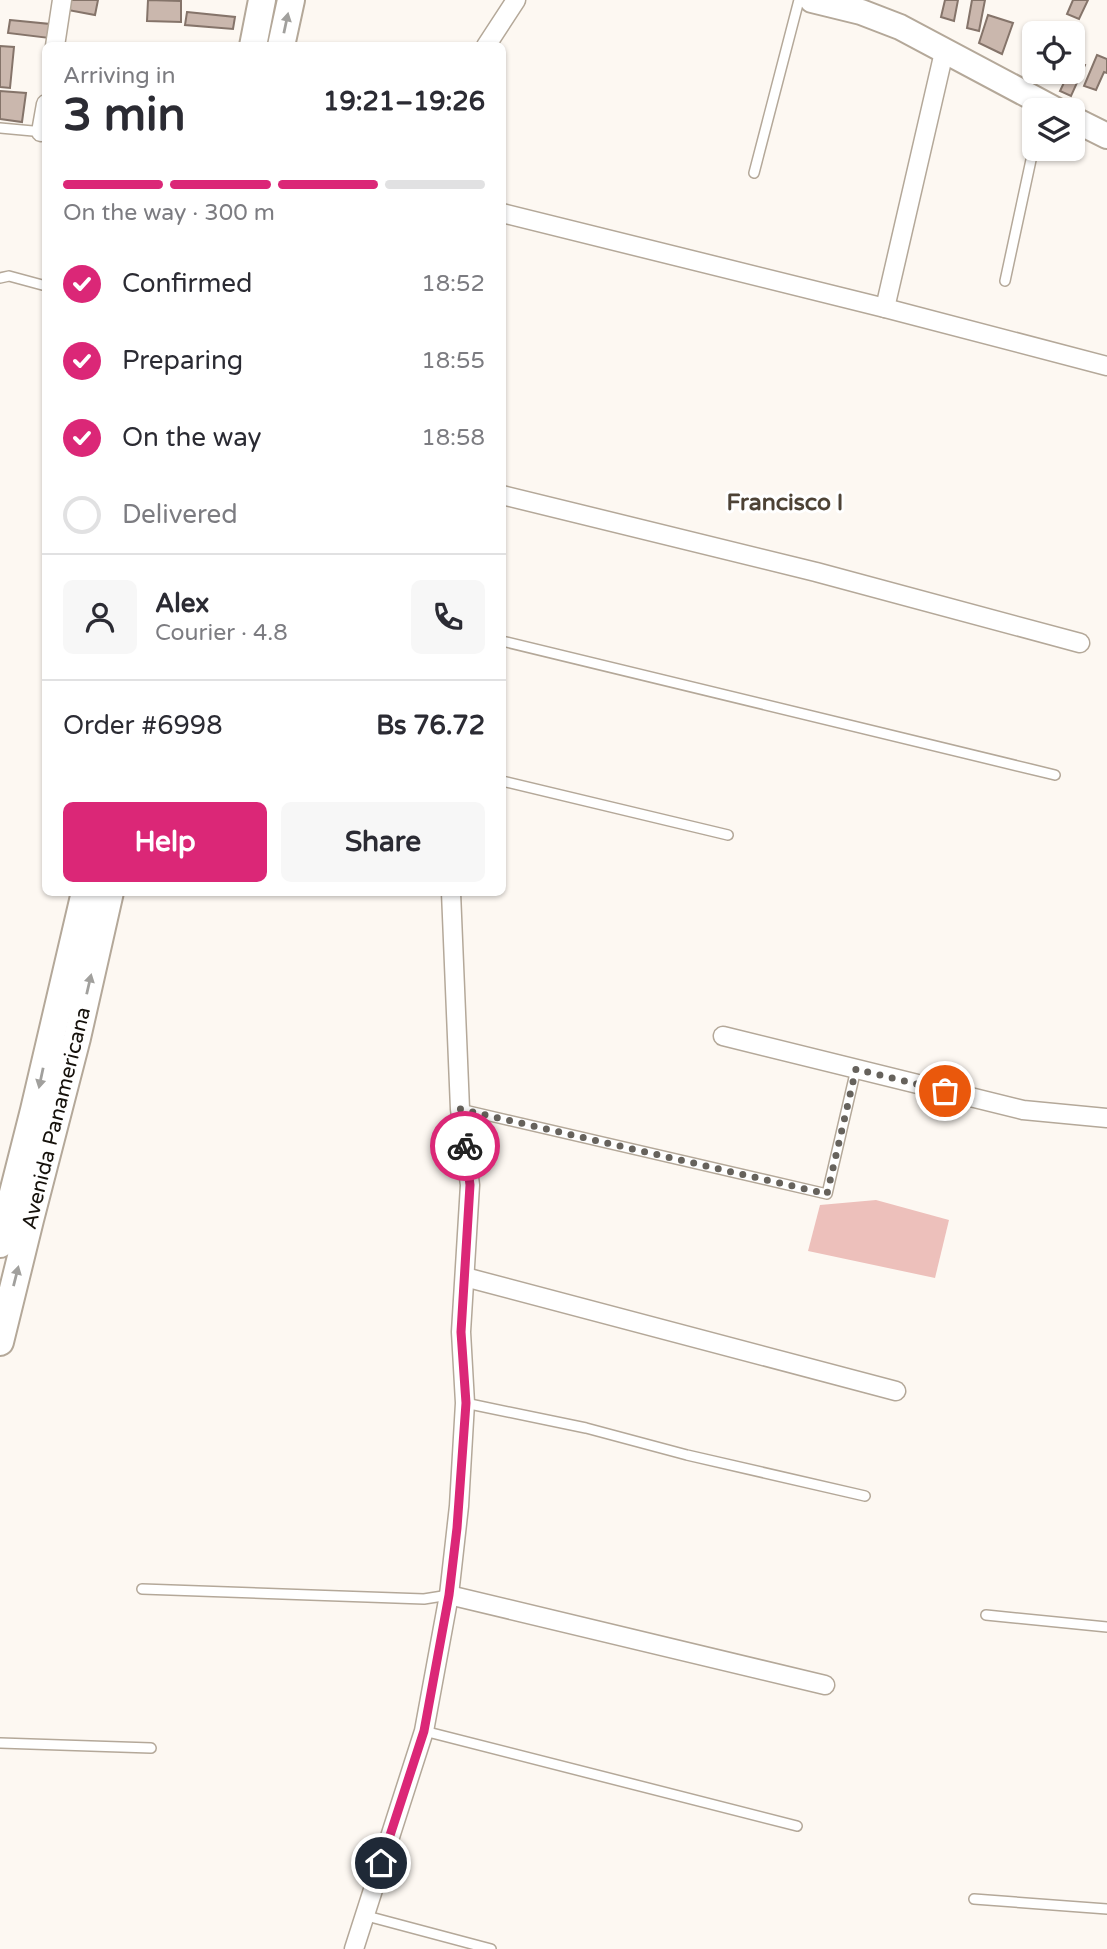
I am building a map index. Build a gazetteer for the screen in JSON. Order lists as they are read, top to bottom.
{
  "streets": {
    "main road": ["Avenida Panamericana"]
  },
  "districts": ["Francisco I"],
  "page": {
    "heading": ["3 min", "Arriving in", "19:21–19:26"],
    "panel": [
      "Alex",
      "Courier · 4.8",
      "Order #6998",
      "Bs 76.72"
    ],
    "bar": "On the way · 300 m",
    "list": [
      ["Confirmed", "18:52"],
      ["Preparing", "18:55"],
      ["On the way", "18:58"],
      "Delivered"
    ],
    "buttons": ["Help", "Share"]
  }
}
